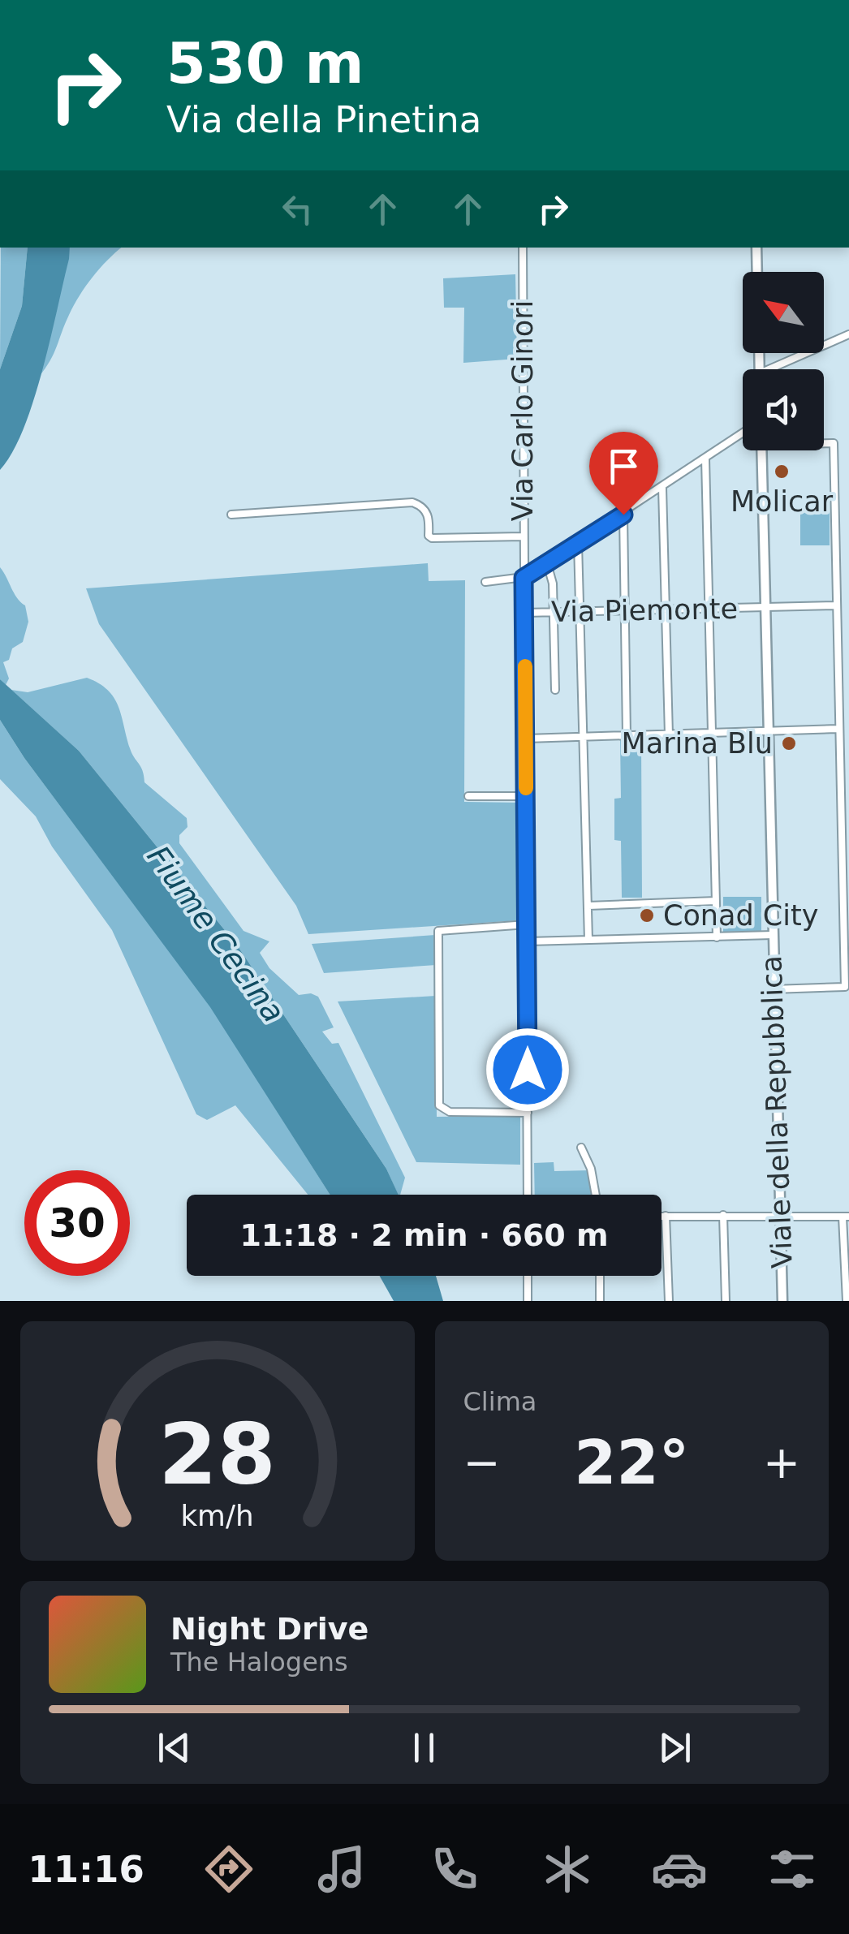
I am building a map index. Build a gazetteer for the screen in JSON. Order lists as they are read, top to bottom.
{
  "streets": {
    "street": ["Via Carlo Ginori", "Via Piemonte", "Viale della Repubblica"]
  },
  "crossings": [
    ["Via Carlo Ginori", "Via Piemonte"],
    ["Via Piemonte", "Viale della Repubblica"]
  ],
  "water": ["Fiume Cecina"],
  "places": ["Molicar", "Marina Blu", "Conad City"],
  "north": "top left",
  "page": {
    "turn": ["530 m", "Via della Pinetina"],
    "limit": "30",
    "trip": "11:18 · 2 min · 660 m",
    "tile": "Clima",
    "heat": ["−", "22°", "+"],
    "song": ["Night Drive", "The Halogens"],
    "tabs": "11:16",
    "gauge": ["28", "km/h"]
  }
}
